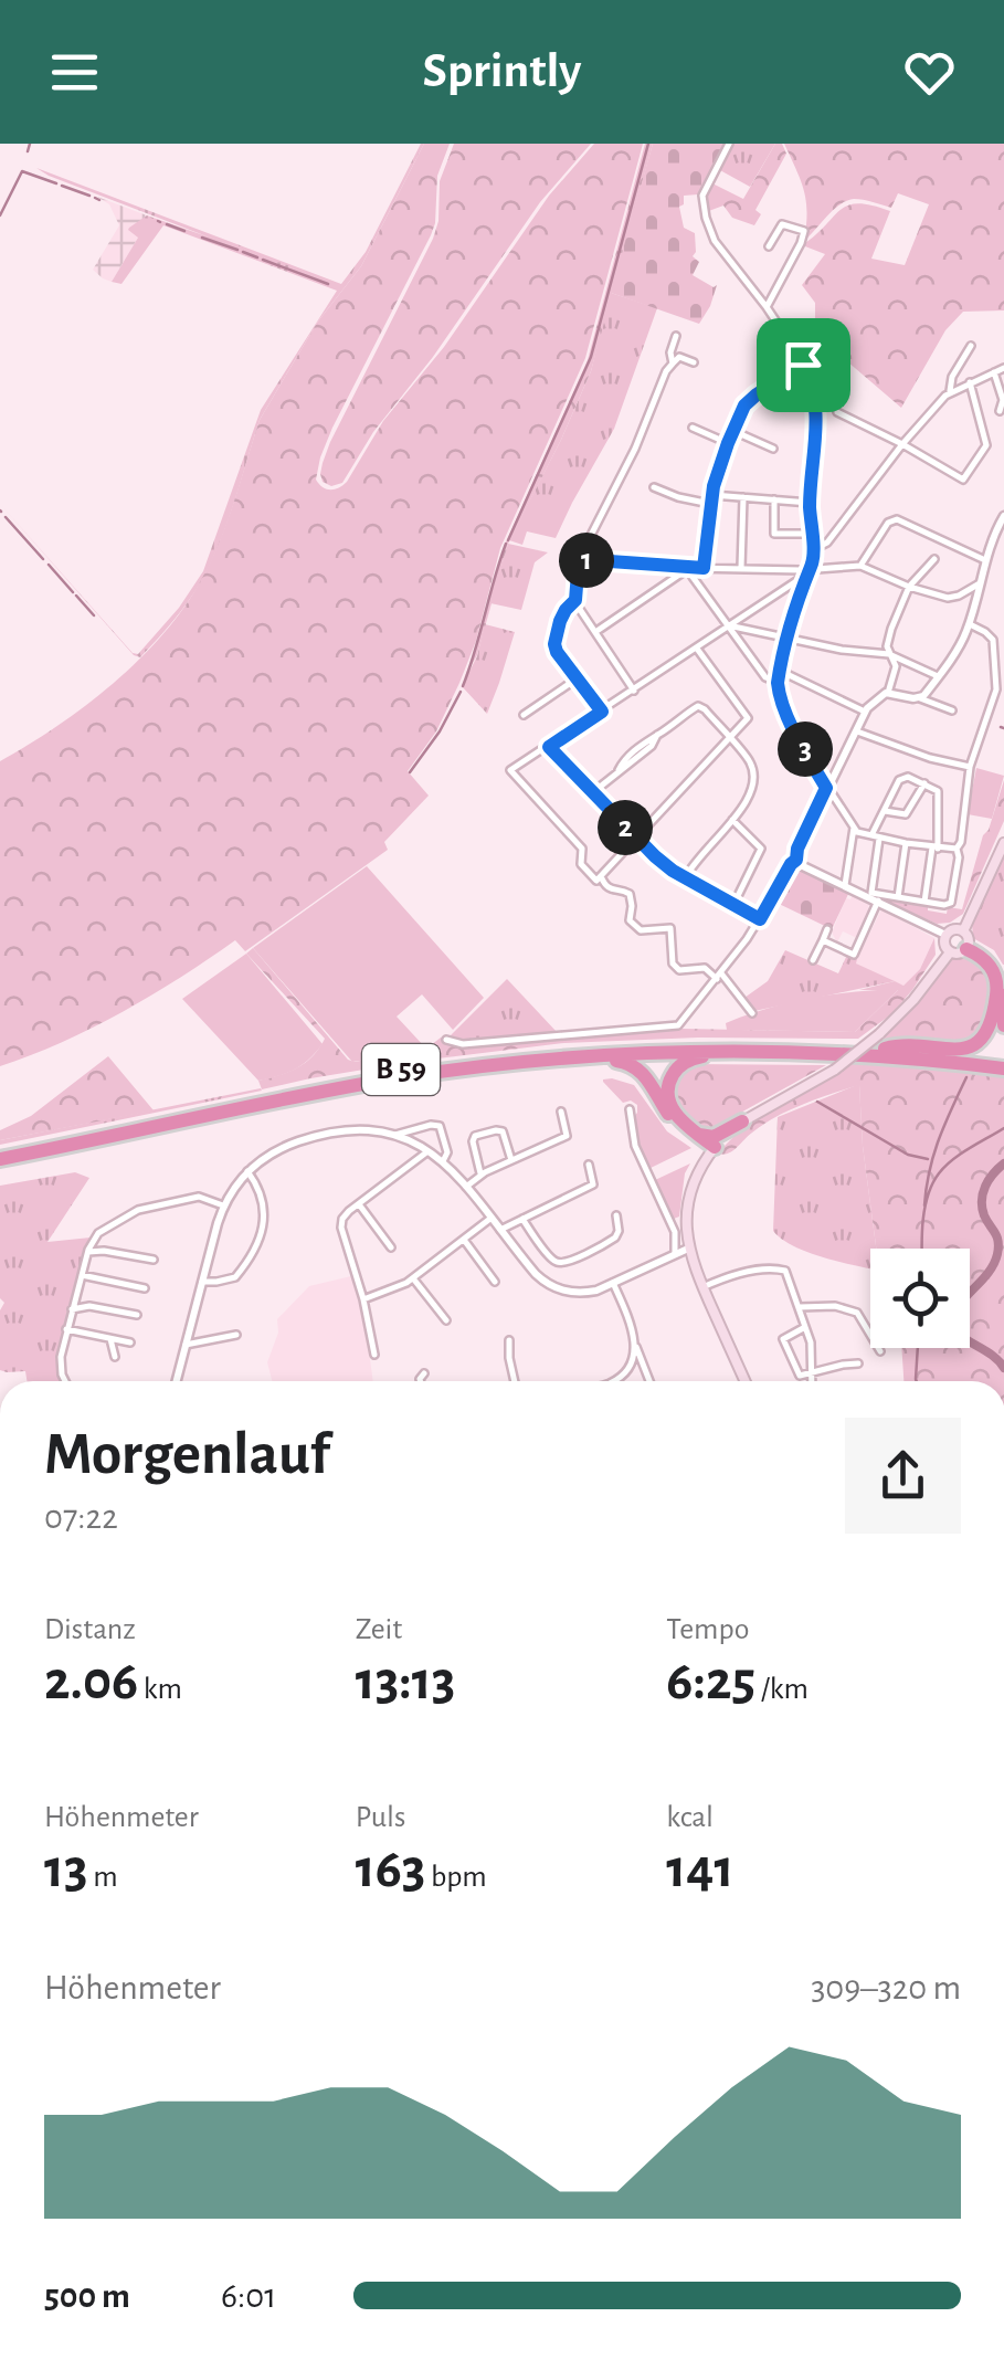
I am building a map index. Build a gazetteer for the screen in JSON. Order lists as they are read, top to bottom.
{
  "streets": {
    "highway": ["B 59"]
  },
  "page": {
    "header": "Sprintly",
    "pins": ["1", "3", "2"],
    "heading": ["Morgenlauf", "07:22"],
    "stats": [
      ["Distanz", "2.06 km"],
      ["Zeit", "13:13"],
      ["Tempo", "6:25 /km"],
      ["Höhenmeter", "13 m"],
      ["Puls", "163 bpm"],
      ["kcal", "141"]
    ],
    "chart": ["Höhenmeter", "309–320 m"],
    "list": [
      {
        "name": "500 m",
        "note": "6:01"
      }
    ]
  }
}
